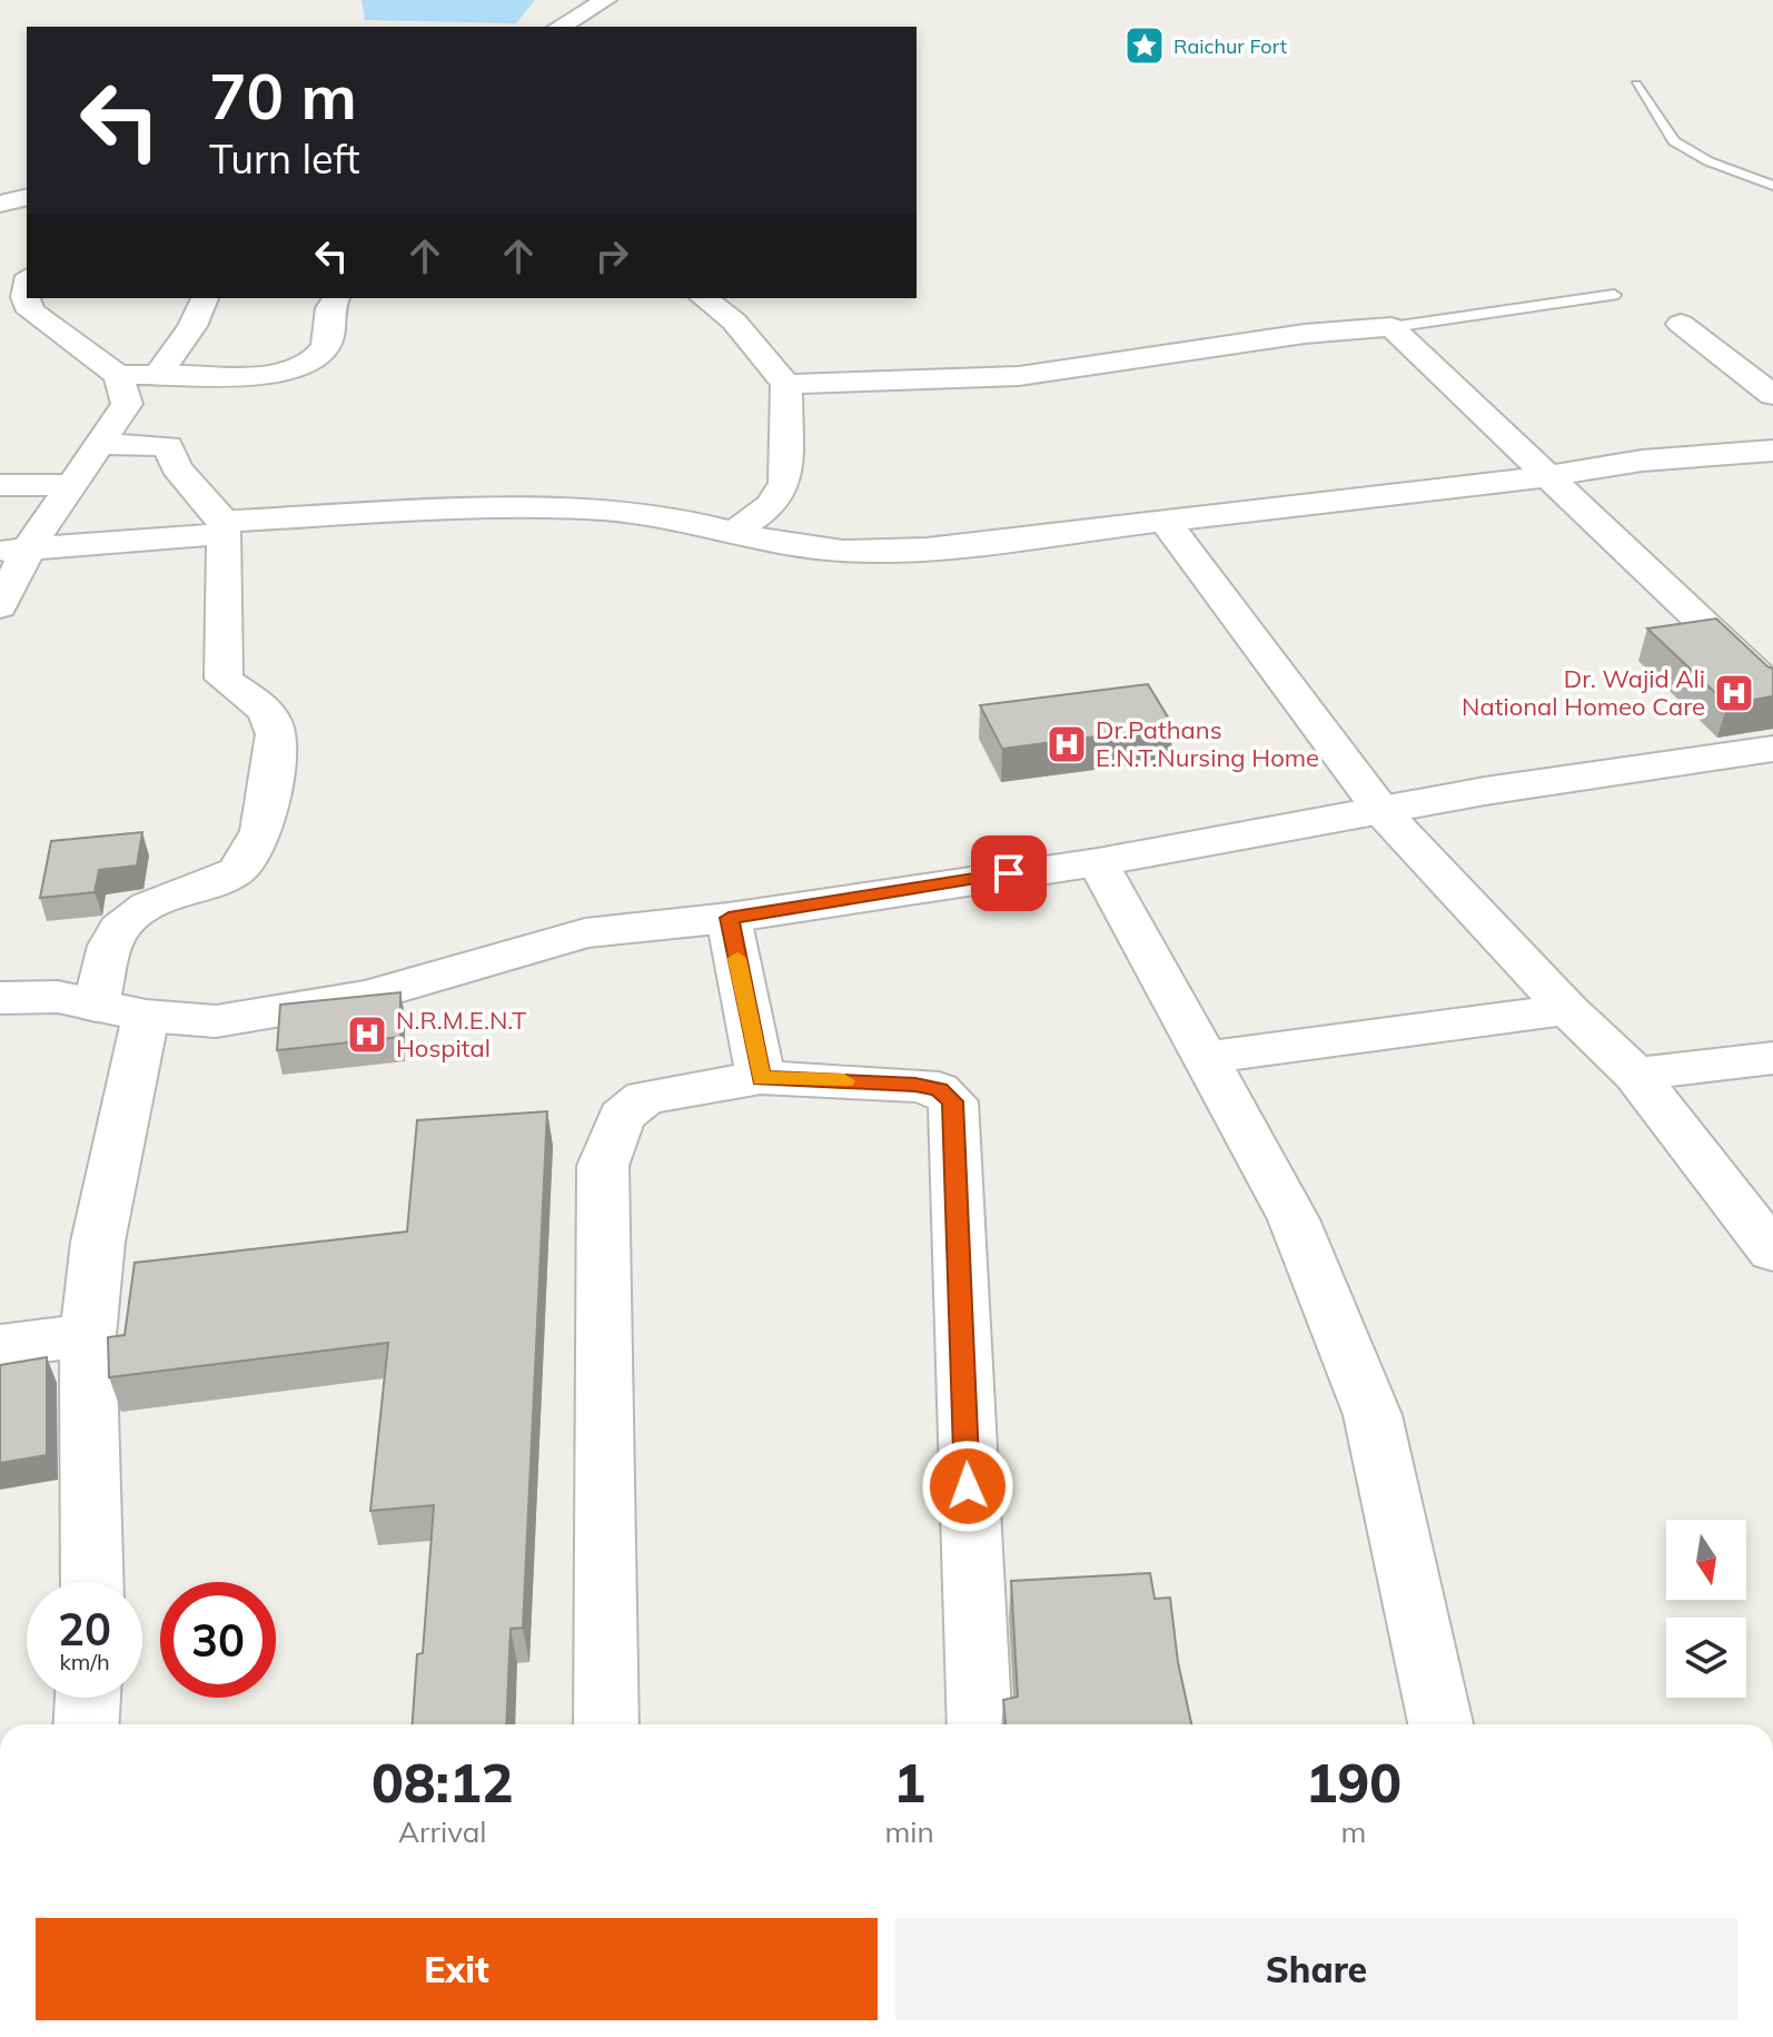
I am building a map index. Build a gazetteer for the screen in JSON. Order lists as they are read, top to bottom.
{
  "places": {
    "place": ["Raichur Fort"],
    "hospital": ["Dr. Wajid Ali National Homeo Care", "Dr.Pathans E.N.T.Nursing Home", "N.R.M.E.N.T Hospital"]
  },
  "north": "bottom",
  "page": {
    "turn": ["70 m", "Turn left"],
    "speed": "20 km/h",
    "limit": "30",
    "eta": [
      "08:12",
      "Arrival",
      "1",
      "min",
      "190",
      "m"
    ],
    "buttons": ["Exit", "Share"]
  }
}
